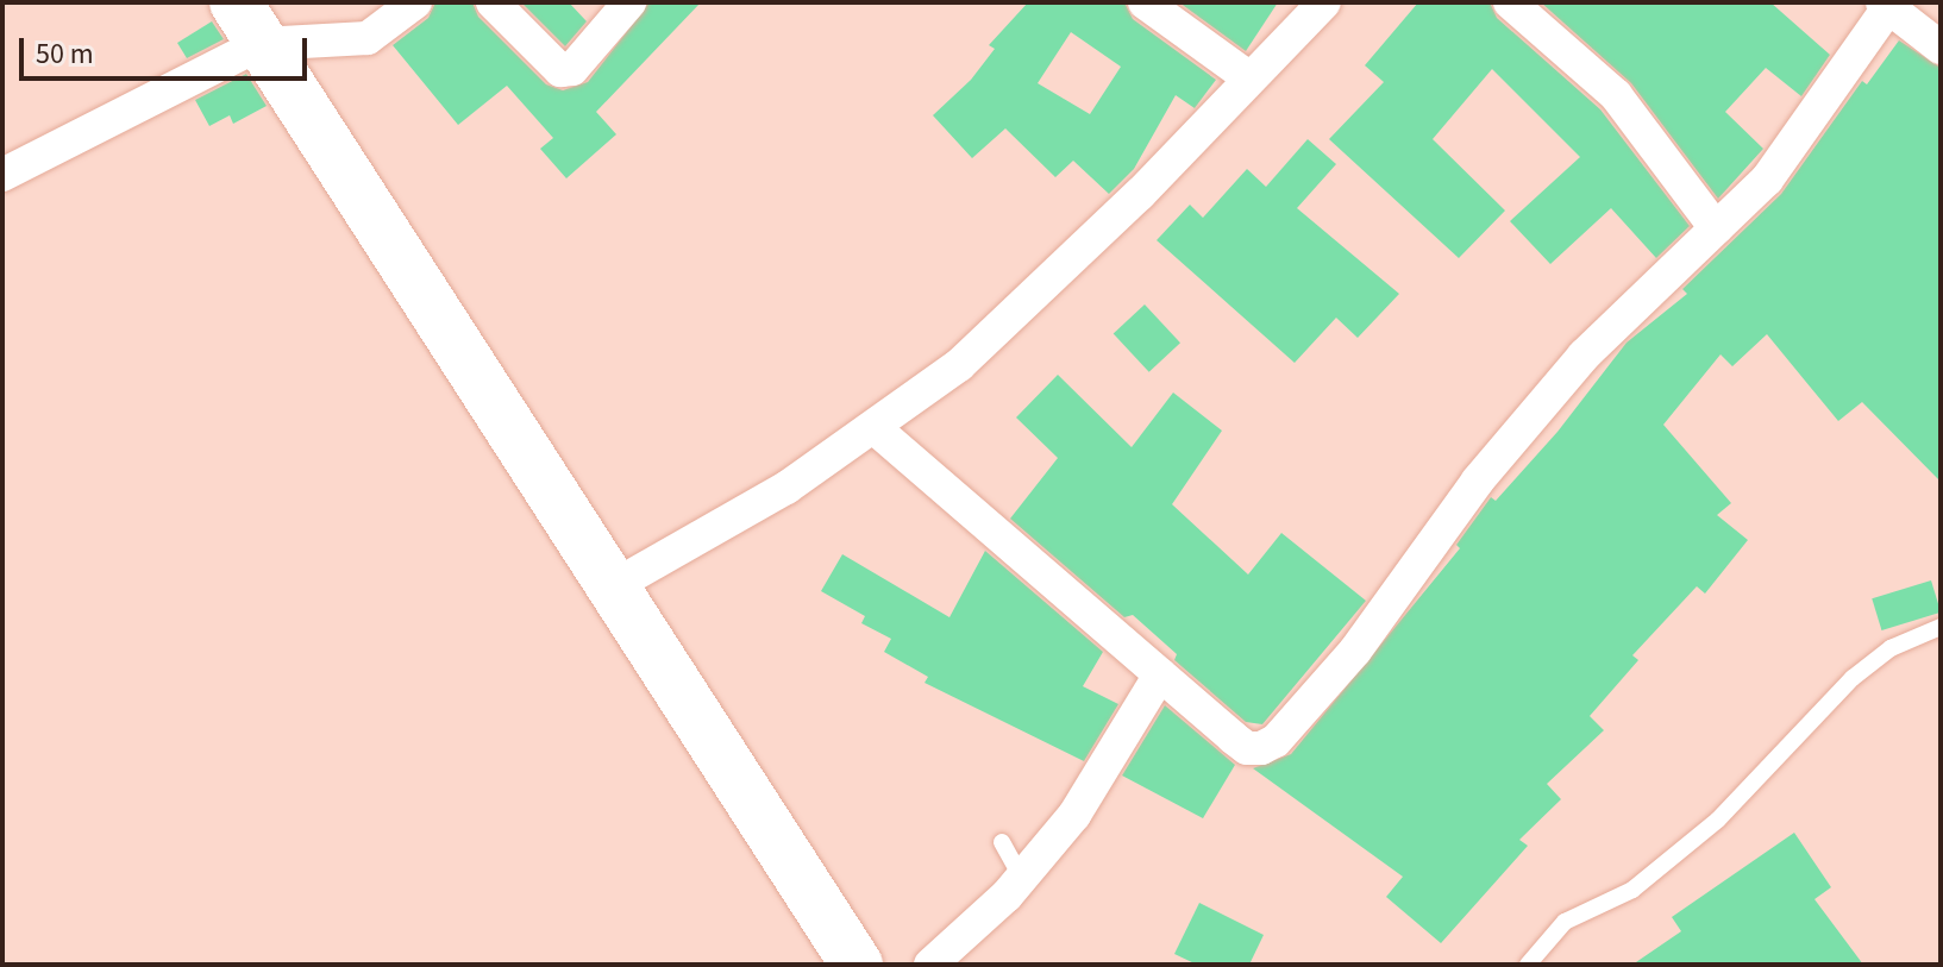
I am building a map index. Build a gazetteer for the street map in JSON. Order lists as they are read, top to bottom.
{
  "scale_bar": "50 m"
}
